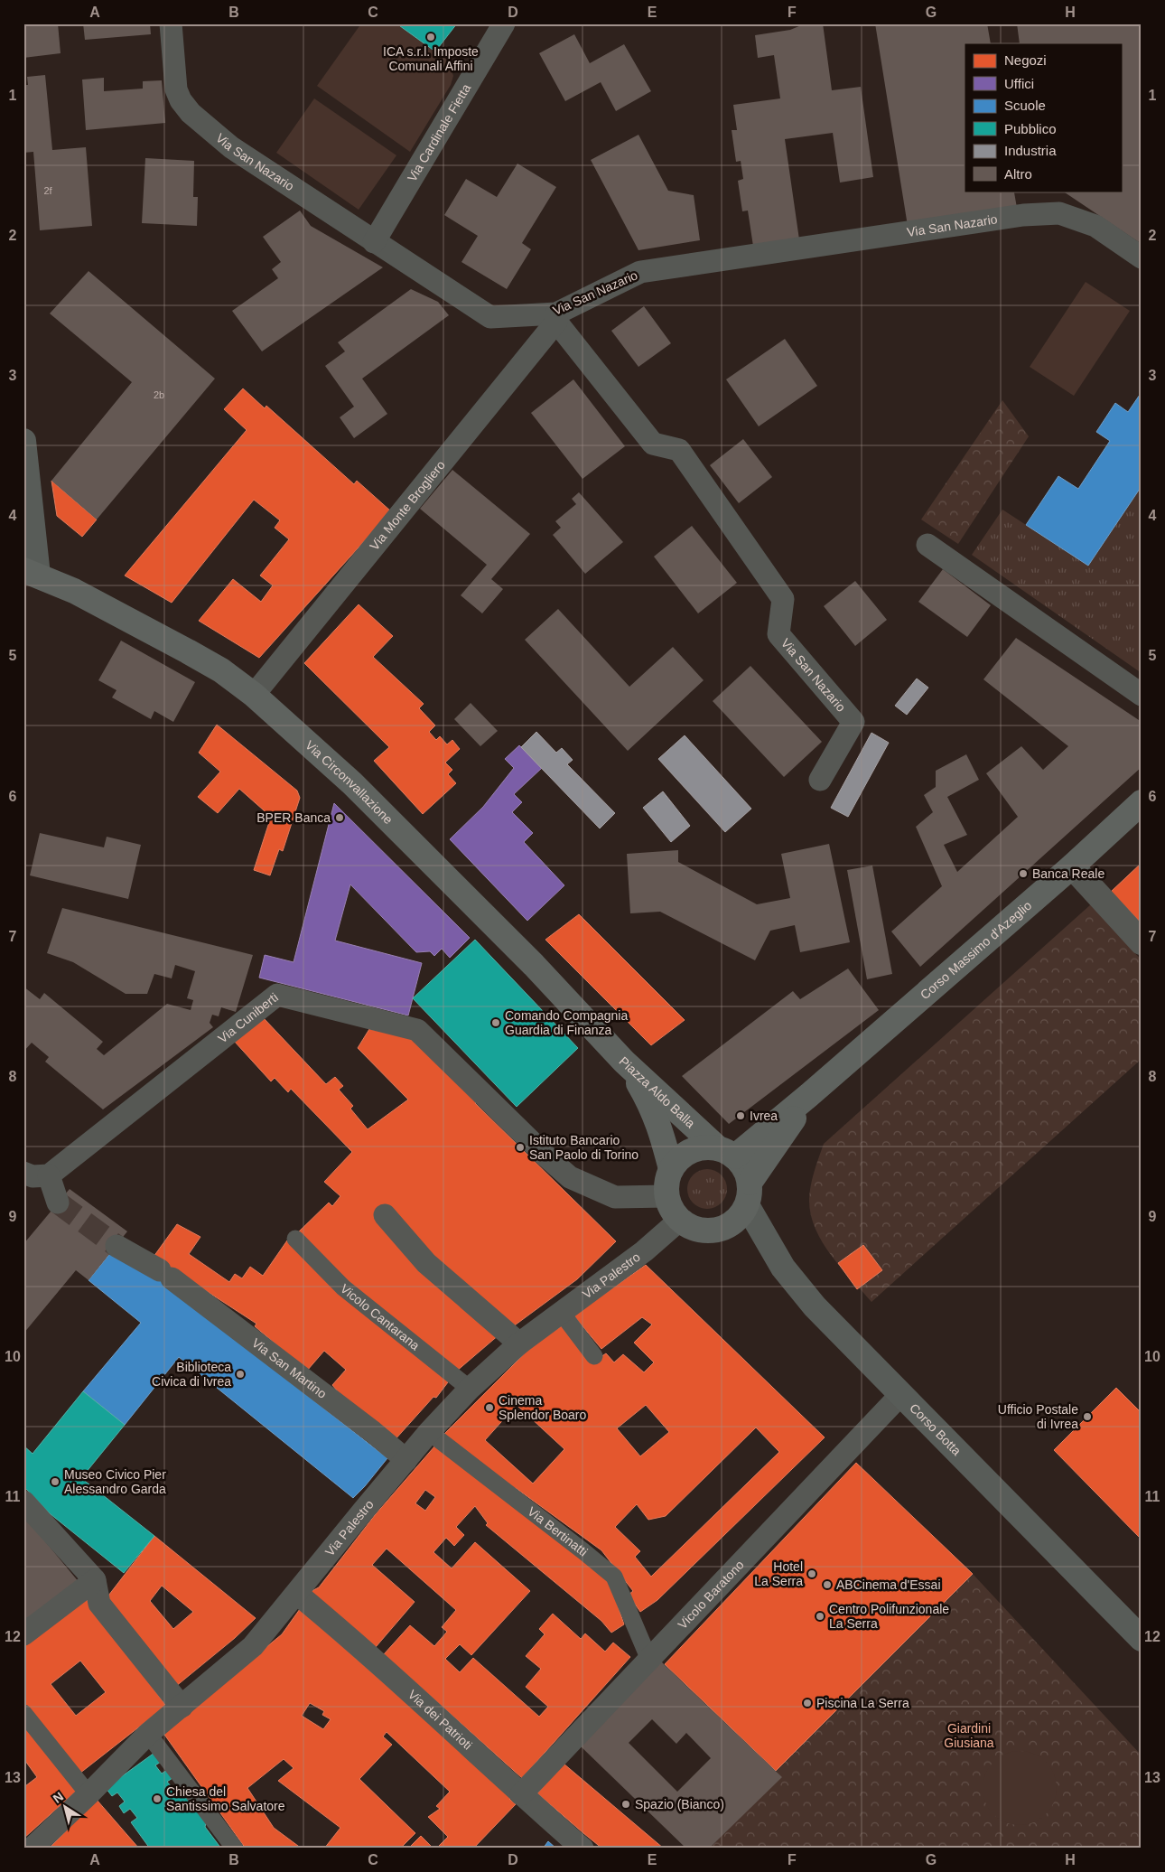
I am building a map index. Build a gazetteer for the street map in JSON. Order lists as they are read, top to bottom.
{
  "streets": {
    "main road": [
      "Via Circonvallazione",
      "Corso Massimo d'Azeglio",
      "Piazza Aldo Balla",
      "Corso Botta"
    ],
    "street": [
      "Via Cardinale Fietta",
      "Via San Nazario",
      "Via Monte Brogliero",
      "Via Cuniberti",
      "Via Palestro",
      "Vicolo Cantarana",
      "Via San Martino",
      "Via Bertinatti",
      "Vicolo Baratono",
      "Via dei Patrioti"
    ]
  },
  "crossings": [
    ["Via Cardinale Fietta", "Via San Nazario"],
    ["Via San Nazario", "Via Monte Brogliero"],
    ["Via Monte Brogliero", "Via Circonvallazione"],
    ["Via Circonvallazione", "Piazza Aldo Balla"],
    ["Corso Massimo d'Azeglio", "Via Cuniberti"],
    ["Corso Massimo d'Azeglio", "Piazza Aldo Balla"],
    ["Corso Massimo d'Azeglio", "Via Palestro"],
    ["Corso Massimo d'Azeglio", "Corso Botta"],
    ["Via Cuniberti", "Piazza Aldo Balla"],
    ["Via Cuniberti", "Via Palestro"],
    ["Via Cuniberti", "Corso Botta"],
    ["Piazza Aldo Balla", "Via Palestro"],
    ["Piazza Aldo Balla", "Corso Botta"],
    ["Via Palestro", "Vicolo Cantarana"],
    ["Via Palestro", "Via San Martino"],
    ["Via Palestro", "Corso Botta"],
    ["Via Palestro", "Via Bertinatti"],
    ["Via Palestro", "Via dei Patrioti"],
    ["Corso Botta", "Vicolo Baratono"],
    ["Via Bertinatti", "Vicolo Baratono"],
    ["Vicolo Baratono", "Via dei Patrioti"]
  ],
  "parks": ["Giardini Giusiana"],
  "places": [
    "ICA s.r.l. Imposte Comunali Affini",
    "BPER Banca",
    "Banca Reale",
    "Comando Compagnia Guardia di Finanza",
    "Ivrea",
    "Istituto Bancario San Paolo di Torino",
    "Biblioteca Civica di Ivrea",
    "Cinema Splendor Boaro",
    "Ufficio Postale di Ivrea",
    "Museo Civico Pier Alessandro Garda",
    "Hotel La Serra",
    "ABCinema d'Essai",
    "Centro Polifunzionale La Serra",
    "Piscina La Serra",
    "Chiesa del Santissimo Salvatore",
    "Spazio (Bianco)"
  ],
  "house_numbers": ["2f", "2b"],
  "legend": [
    "Negozi",
    "Uffici",
    "Scuole",
    "Pubblico",
    "Industria",
    "Altro"
  ],
  "north": "top left",
  "grid": {
    "columns": [
      "A",
      "B",
      "C",
      "D",
      "E",
      "F",
      "G",
      "H"
    ],
    "rows": [
      "1",
      "2",
      "3",
      "4",
      "5",
      "6",
      "7",
      "8",
      "9",
      "10",
      "11",
      "12",
      "13"
    ]
  }
}
